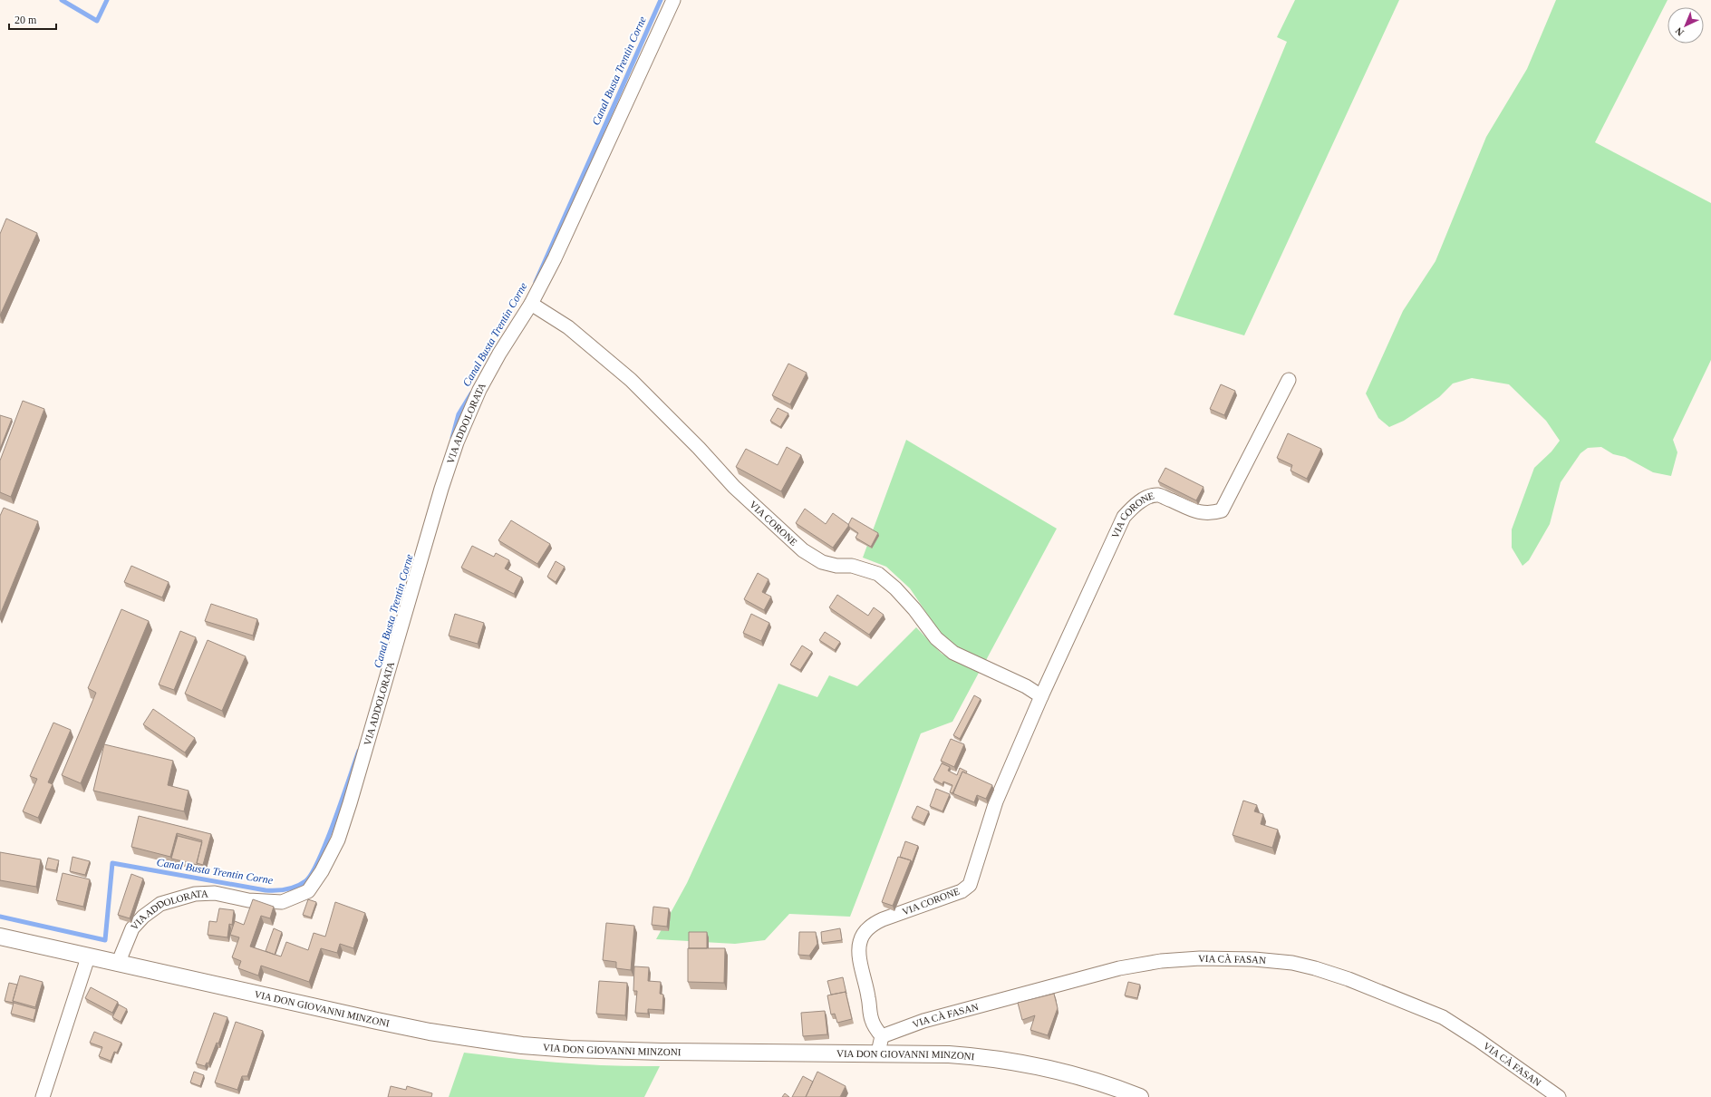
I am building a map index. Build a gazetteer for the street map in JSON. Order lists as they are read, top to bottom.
{
  "streets": {
    "street": [
      "VIA ADDOLORATA",
      "VIA CORONE",
      "VIA CÀ FASAN",
      "VIA DON GIOVANNI MINZONI"
    ]
  },
  "crossings": [
    ["VIA ADDOLORATA", "VIA CORONE"],
    ["VIA ADDOLORATA", "VIA DON GIOVANNI MINZONI"],
    ["VIA CORONE", "VIA CÀ FASAN"]
  ],
  "water": ["Canal Busta Trentin Corne"],
  "scale_bar": "20 m",
  "north": "bottom left"
}
